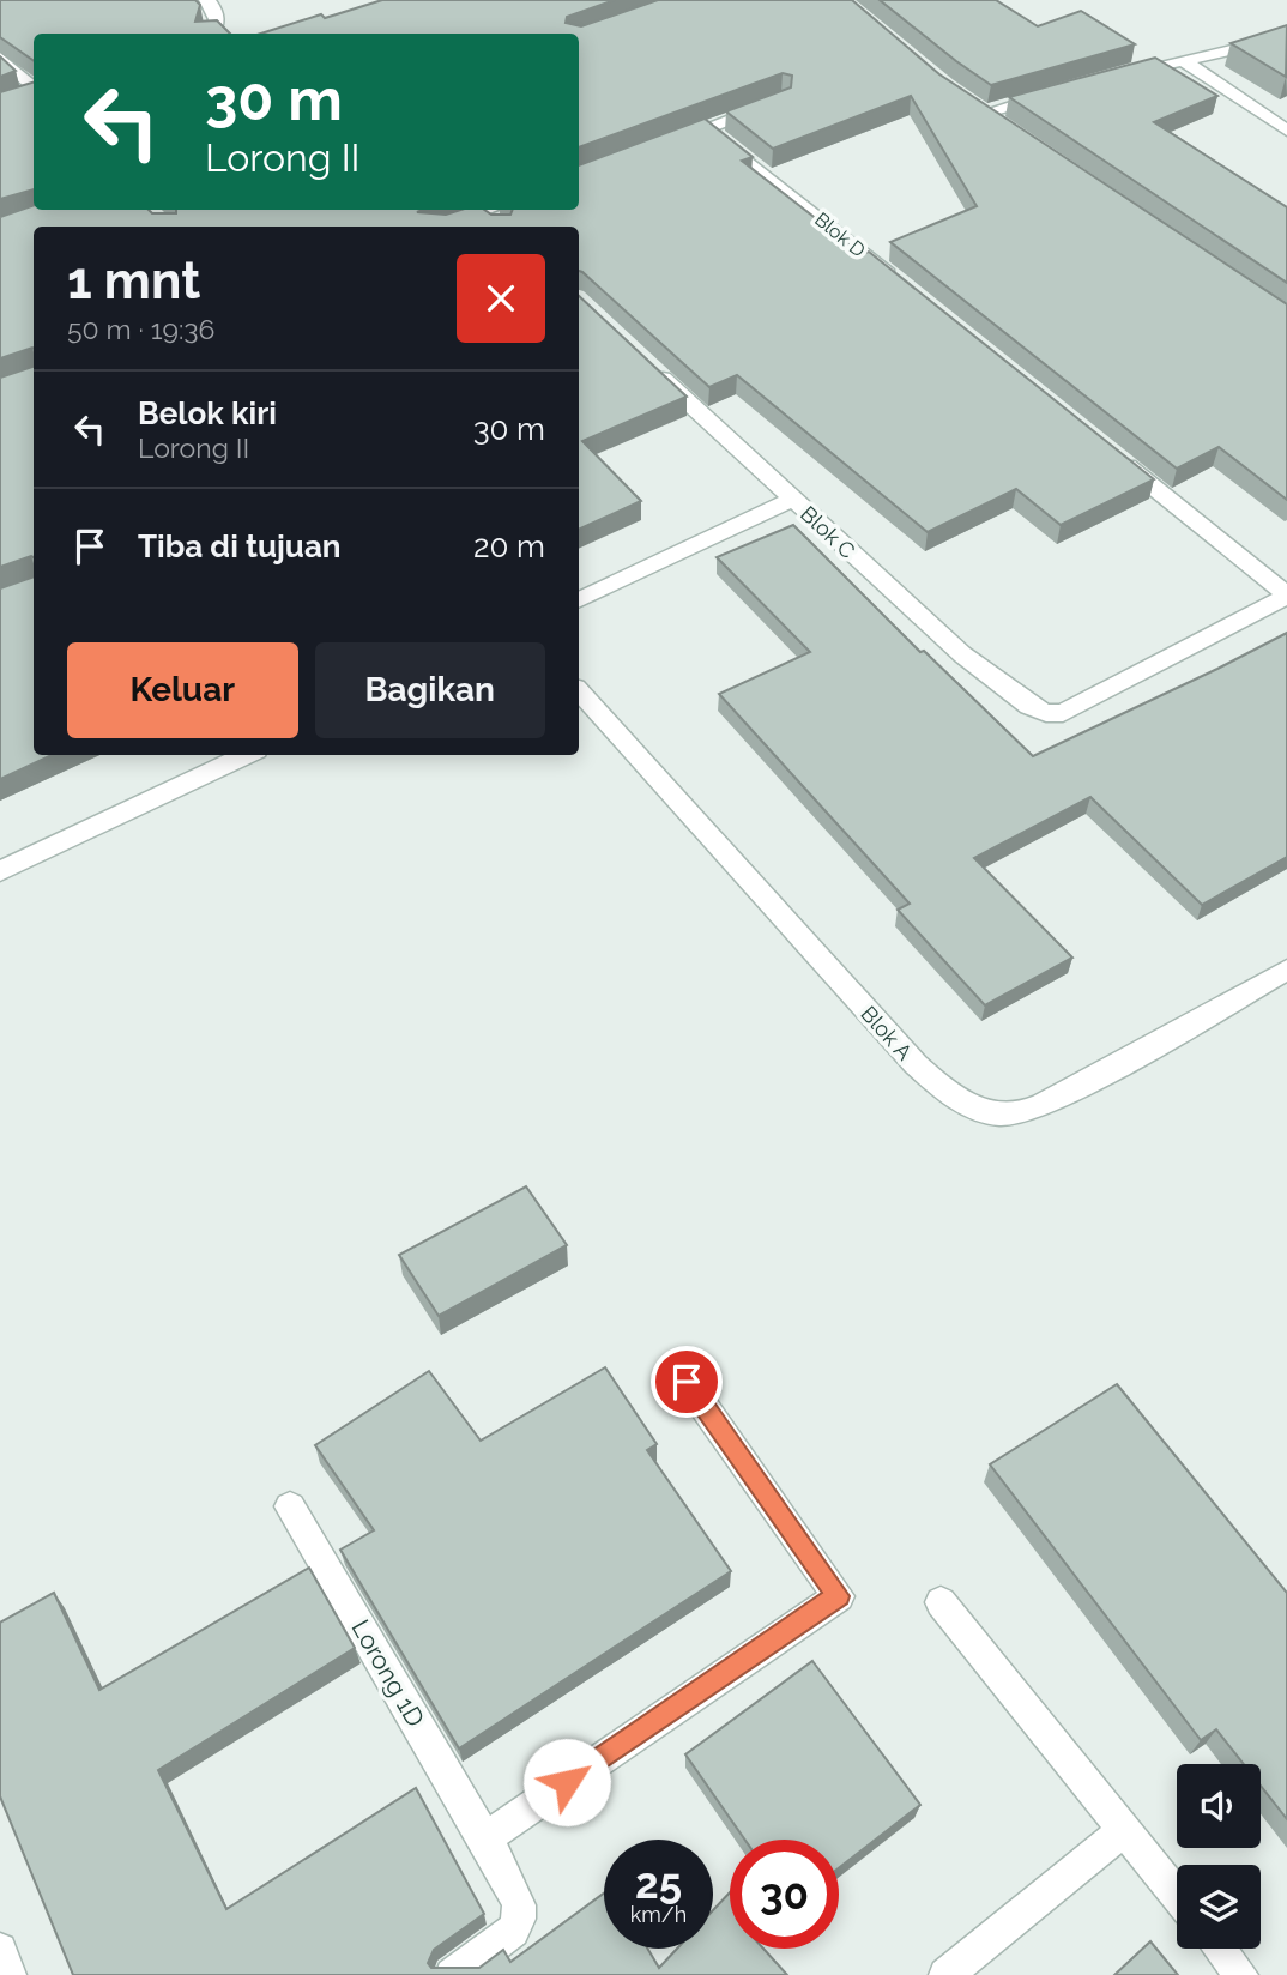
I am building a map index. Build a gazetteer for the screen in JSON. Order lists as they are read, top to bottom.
{
  "streets": {
    "street": [
      "Blok D",
      "Blok C",
      "Blok A",
      "Lorong 1D"
    ]
  },
  "page": {
    "turn": ["30 m", "Lorong II"],
    "heading": ["1 mnt", "50 m · 19:36"],
    "list": [
      {
        "name": "Belok kiri",
        "note": "Lorong II",
        "value": "30 m"
      },
      {
        "name": "Tiba di tujuan",
        "value": "20 m"
      }
    ],
    "buttons": ["Keluar", "Bagikan"],
    "speed": "25 km/h",
    "limit": "30"
  }
}
